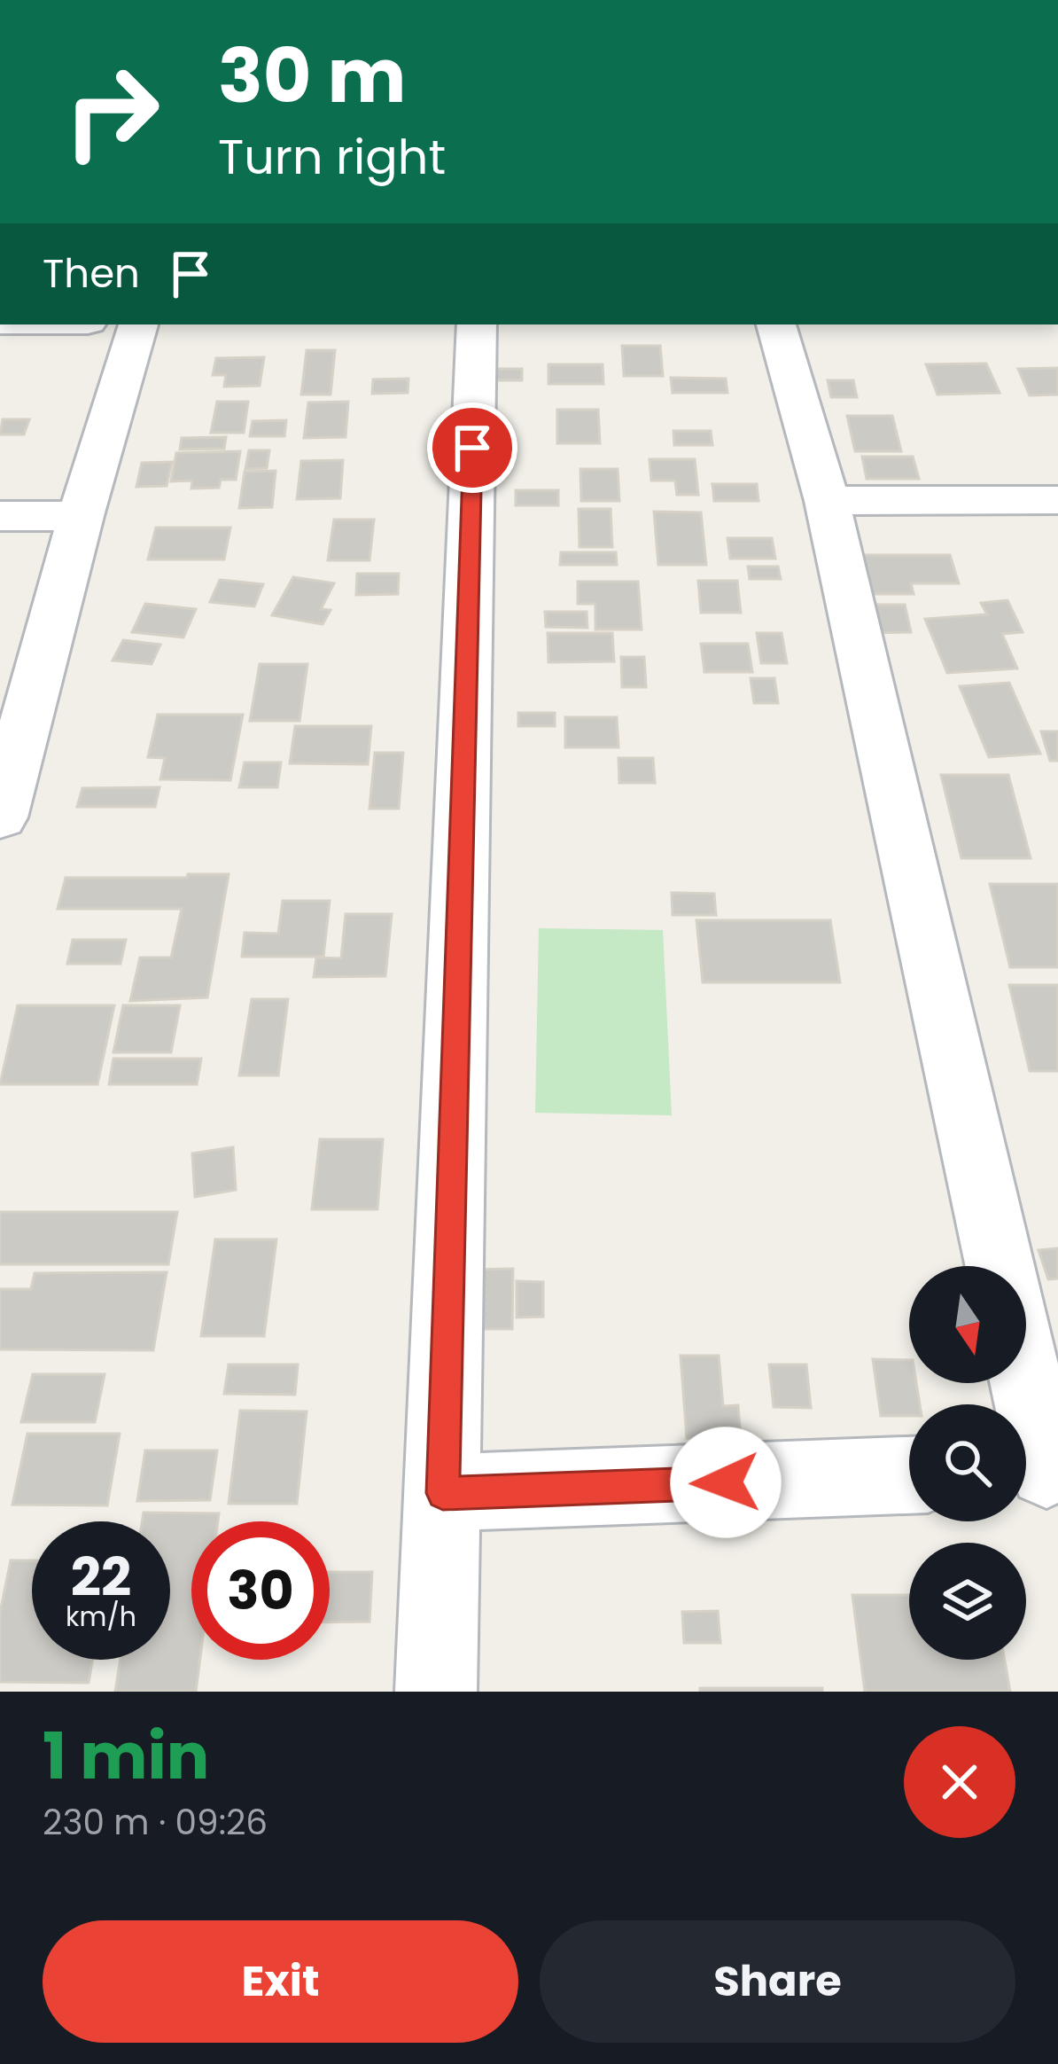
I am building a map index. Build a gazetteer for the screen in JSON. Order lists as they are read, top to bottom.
{
  "north": "bottom",
  "page": {
    "turn": ["30 m", "Turn right"],
    "then": "Then",
    "speed": "22 km/h",
    "limit": "30",
    "heading": ["1 min", "230 m · 09:26"],
    "buttons": ["Exit", "Share"]
  }
}
